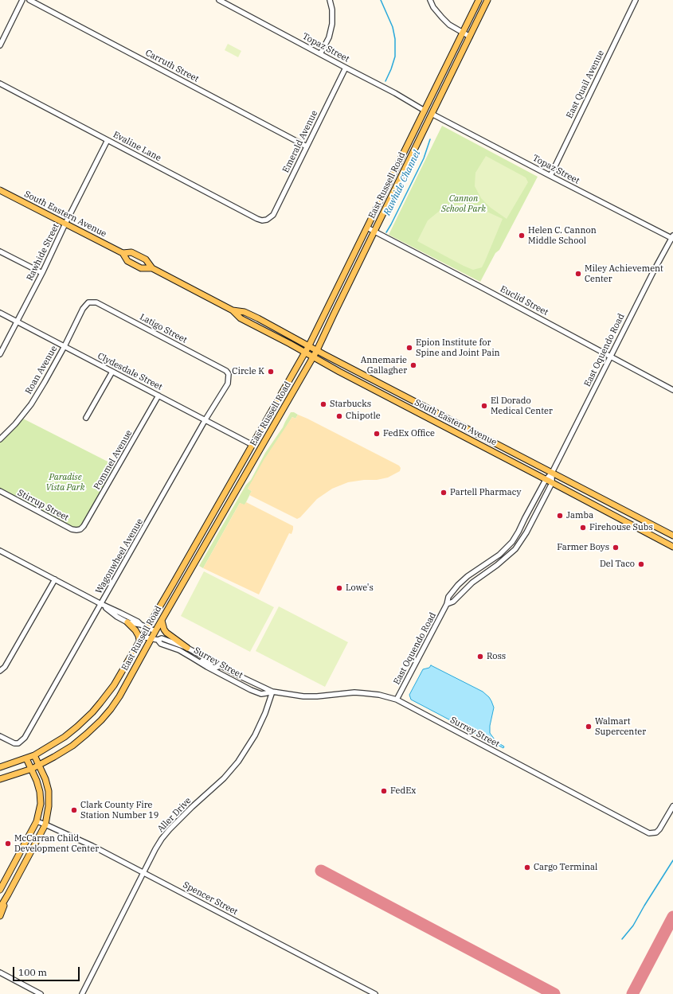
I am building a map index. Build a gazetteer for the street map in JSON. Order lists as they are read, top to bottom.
{
  "streets": {
    "main road": ["East Russell Road", "South Eastern Avenue"],
    "street": [
      "Topaz Street",
      "Carruth Street",
      "East Quail Avenue",
      "Emerald Avenue",
      "Evaline Lane",
      "Rawhide Street",
      "Euclid Street",
      "Latigo Street",
      "East Oquendo Road",
      "Roan Avenue",
      "Clydesdale Street",
      "Pommel Avenue",
      "Stirrup Street",
      "Wagonwheel Avenue",
      "Surrey Street",
      "Aller Drive",
      "Spencer Street"
    ]
  },
  "crossings": [
    ["Topaz Street", "East Quail Avenue"],
    ["Topaz Street", "Emerald Avenue"],
    ["Topaz Street", "East Russell Road"],
    ["Topaz Street", "East Oquendo Road"],
    ["Carruth Street", "Emerald Avenue"],
    ["Emerald Avenue", "Evaline Lane"],
    ["Evaline Lane", "Rawhide Street"],
    ["East Russell Road", "South Eastern Avenue"],
    ["East Russell Road", "Euclid Street"],
    ["East Russell Road", "Clydesdale Street"],
    ["East Russell Road", "Surrey Street"],
    ["South Eastern Avenue", "Rawhide Street"],
    ["South Eastern Avenue", "East Oquendo Road"],
    ["Rawhide Street", "Clydesdale Street"],
    ["Euclid Street", "East Oquendo Road"],
    ["Latigo Street", "Roan Avenue"],
    ["Latigo Street", "Wagonwheel Avenue"],
    ["East Oquendo Road", "Surrey Street"],
    ["Roan Avenue", "Clydesdale Street"],
    ["Clydesdale Street", "Pommel Avenue"],
    ["Clydesdale Street", "Wagonwheel Avenue"],
    ["Pommel Avenue", "Stirrup Street"],
    ["Surrey Street", "Aller Drive"],
    ["Aller Drive", "Spencer Street"]
  ],
  "water": ["Rawhide Channel"],
  "parks": ["Cannon School Park", "Paradise Vista Park"],
  "places": [
    "Helen C. Cannon Middle School",
    "Miley Achievement Center",
    "Epion Institute for Spine and Joint Pain",
    "Annemarie Gallagher",
    "Circle K",
    "Starbucks",
    "El Dorado Medical Center",
    "Chipotle",
    "FedEx Office",
    "Partell Pharmacy",
    "Jamba",
    "Firehouse Subs",
    "Farmer Boys",
    "Del Taco",
    "Lowe's",
    "Ross",
    "Walmart Supercenter",
    "FedEx",
    "Clark County Fire Station Number 19",
    "McCarran Child Development Center",
    "Cargo Terminal"
  ],
  "scale_bar": "100 m"
}
